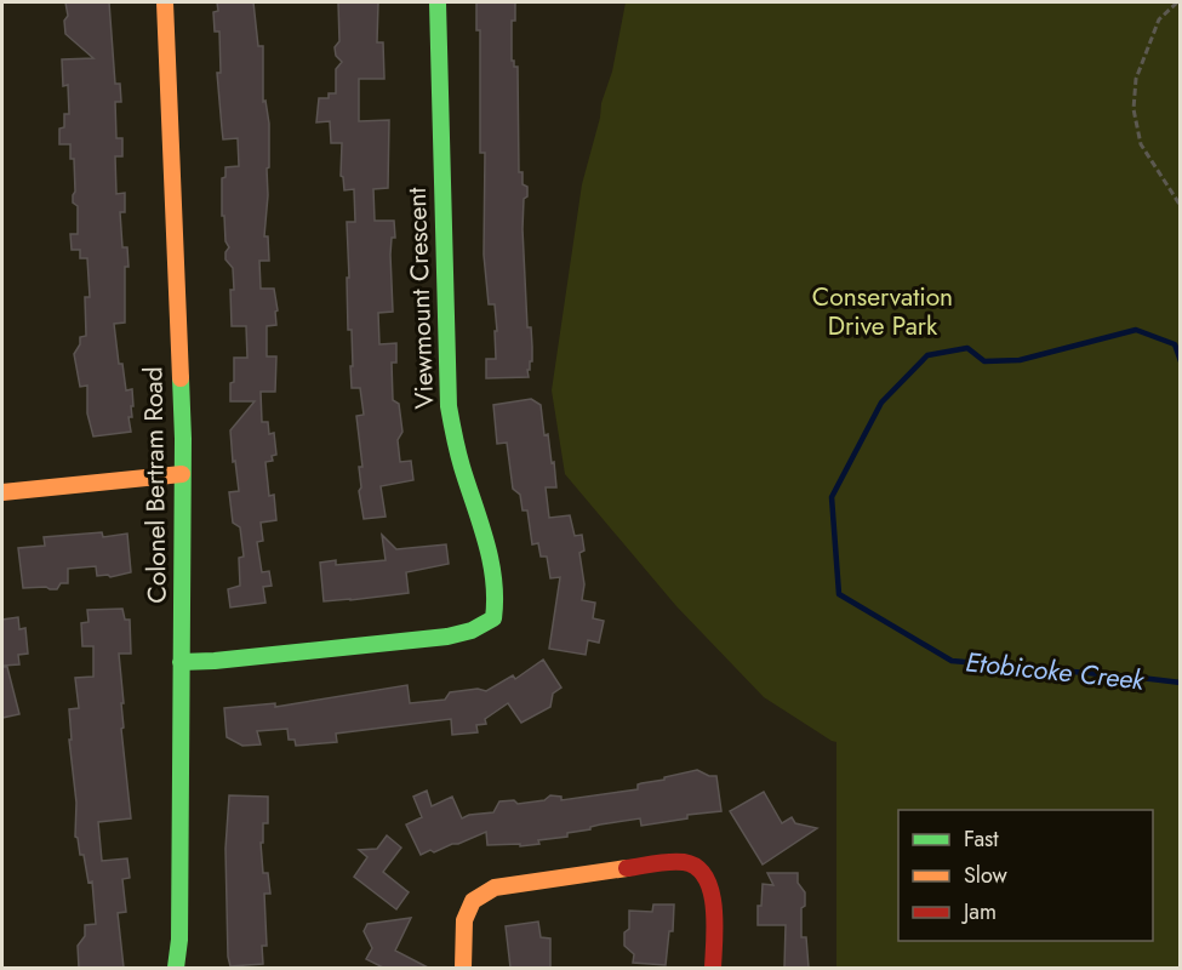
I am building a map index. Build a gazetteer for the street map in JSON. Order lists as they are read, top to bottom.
{
  "streets": {
    "street": ["Viewmount Crescent", "Colonel Bertram Road"]
  },
  "crossings": [
    ["Viewmount Crescent", "Colonel Bertram Road"]
  ],
  "water": ["Etobicoke Creek"],
  "parks": ["Conservation Drive Park"],
  "legend": ["Fast", "Slow", "Jam"]
}
